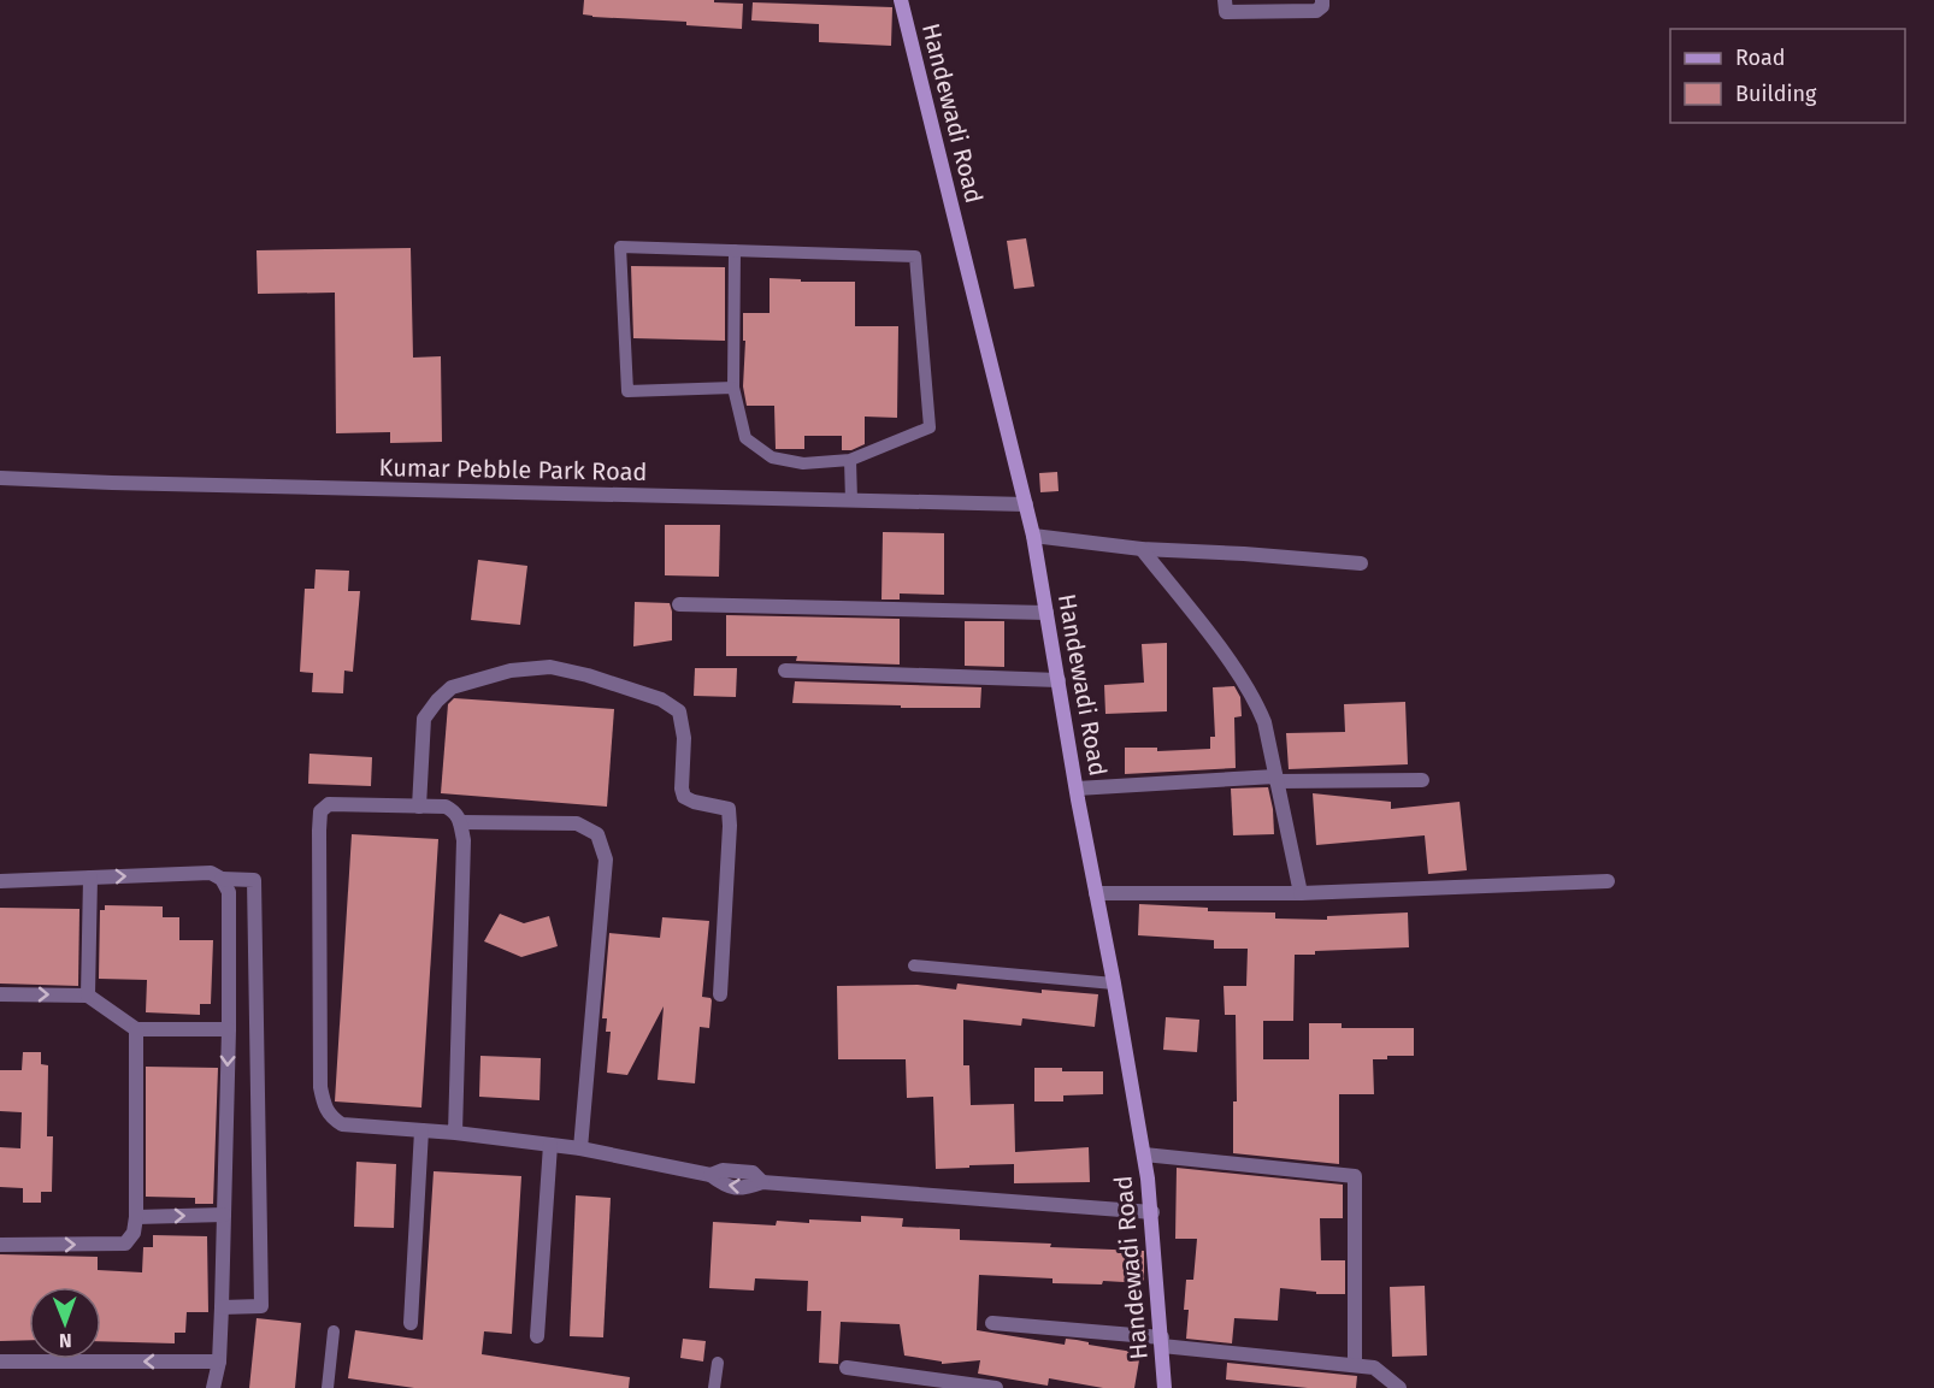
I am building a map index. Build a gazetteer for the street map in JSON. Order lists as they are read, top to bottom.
{
  "streets": {
    "main road": ["Handewadi Road"],
    "street": ["Kumar Pebble Park Road"]
  },
  "crossings": [
    ["Handewadi Road", "Kumar Pebble Park Road"]
  ],
  "legend": ["Road", "Building"],
  "north": "bottom"
}
